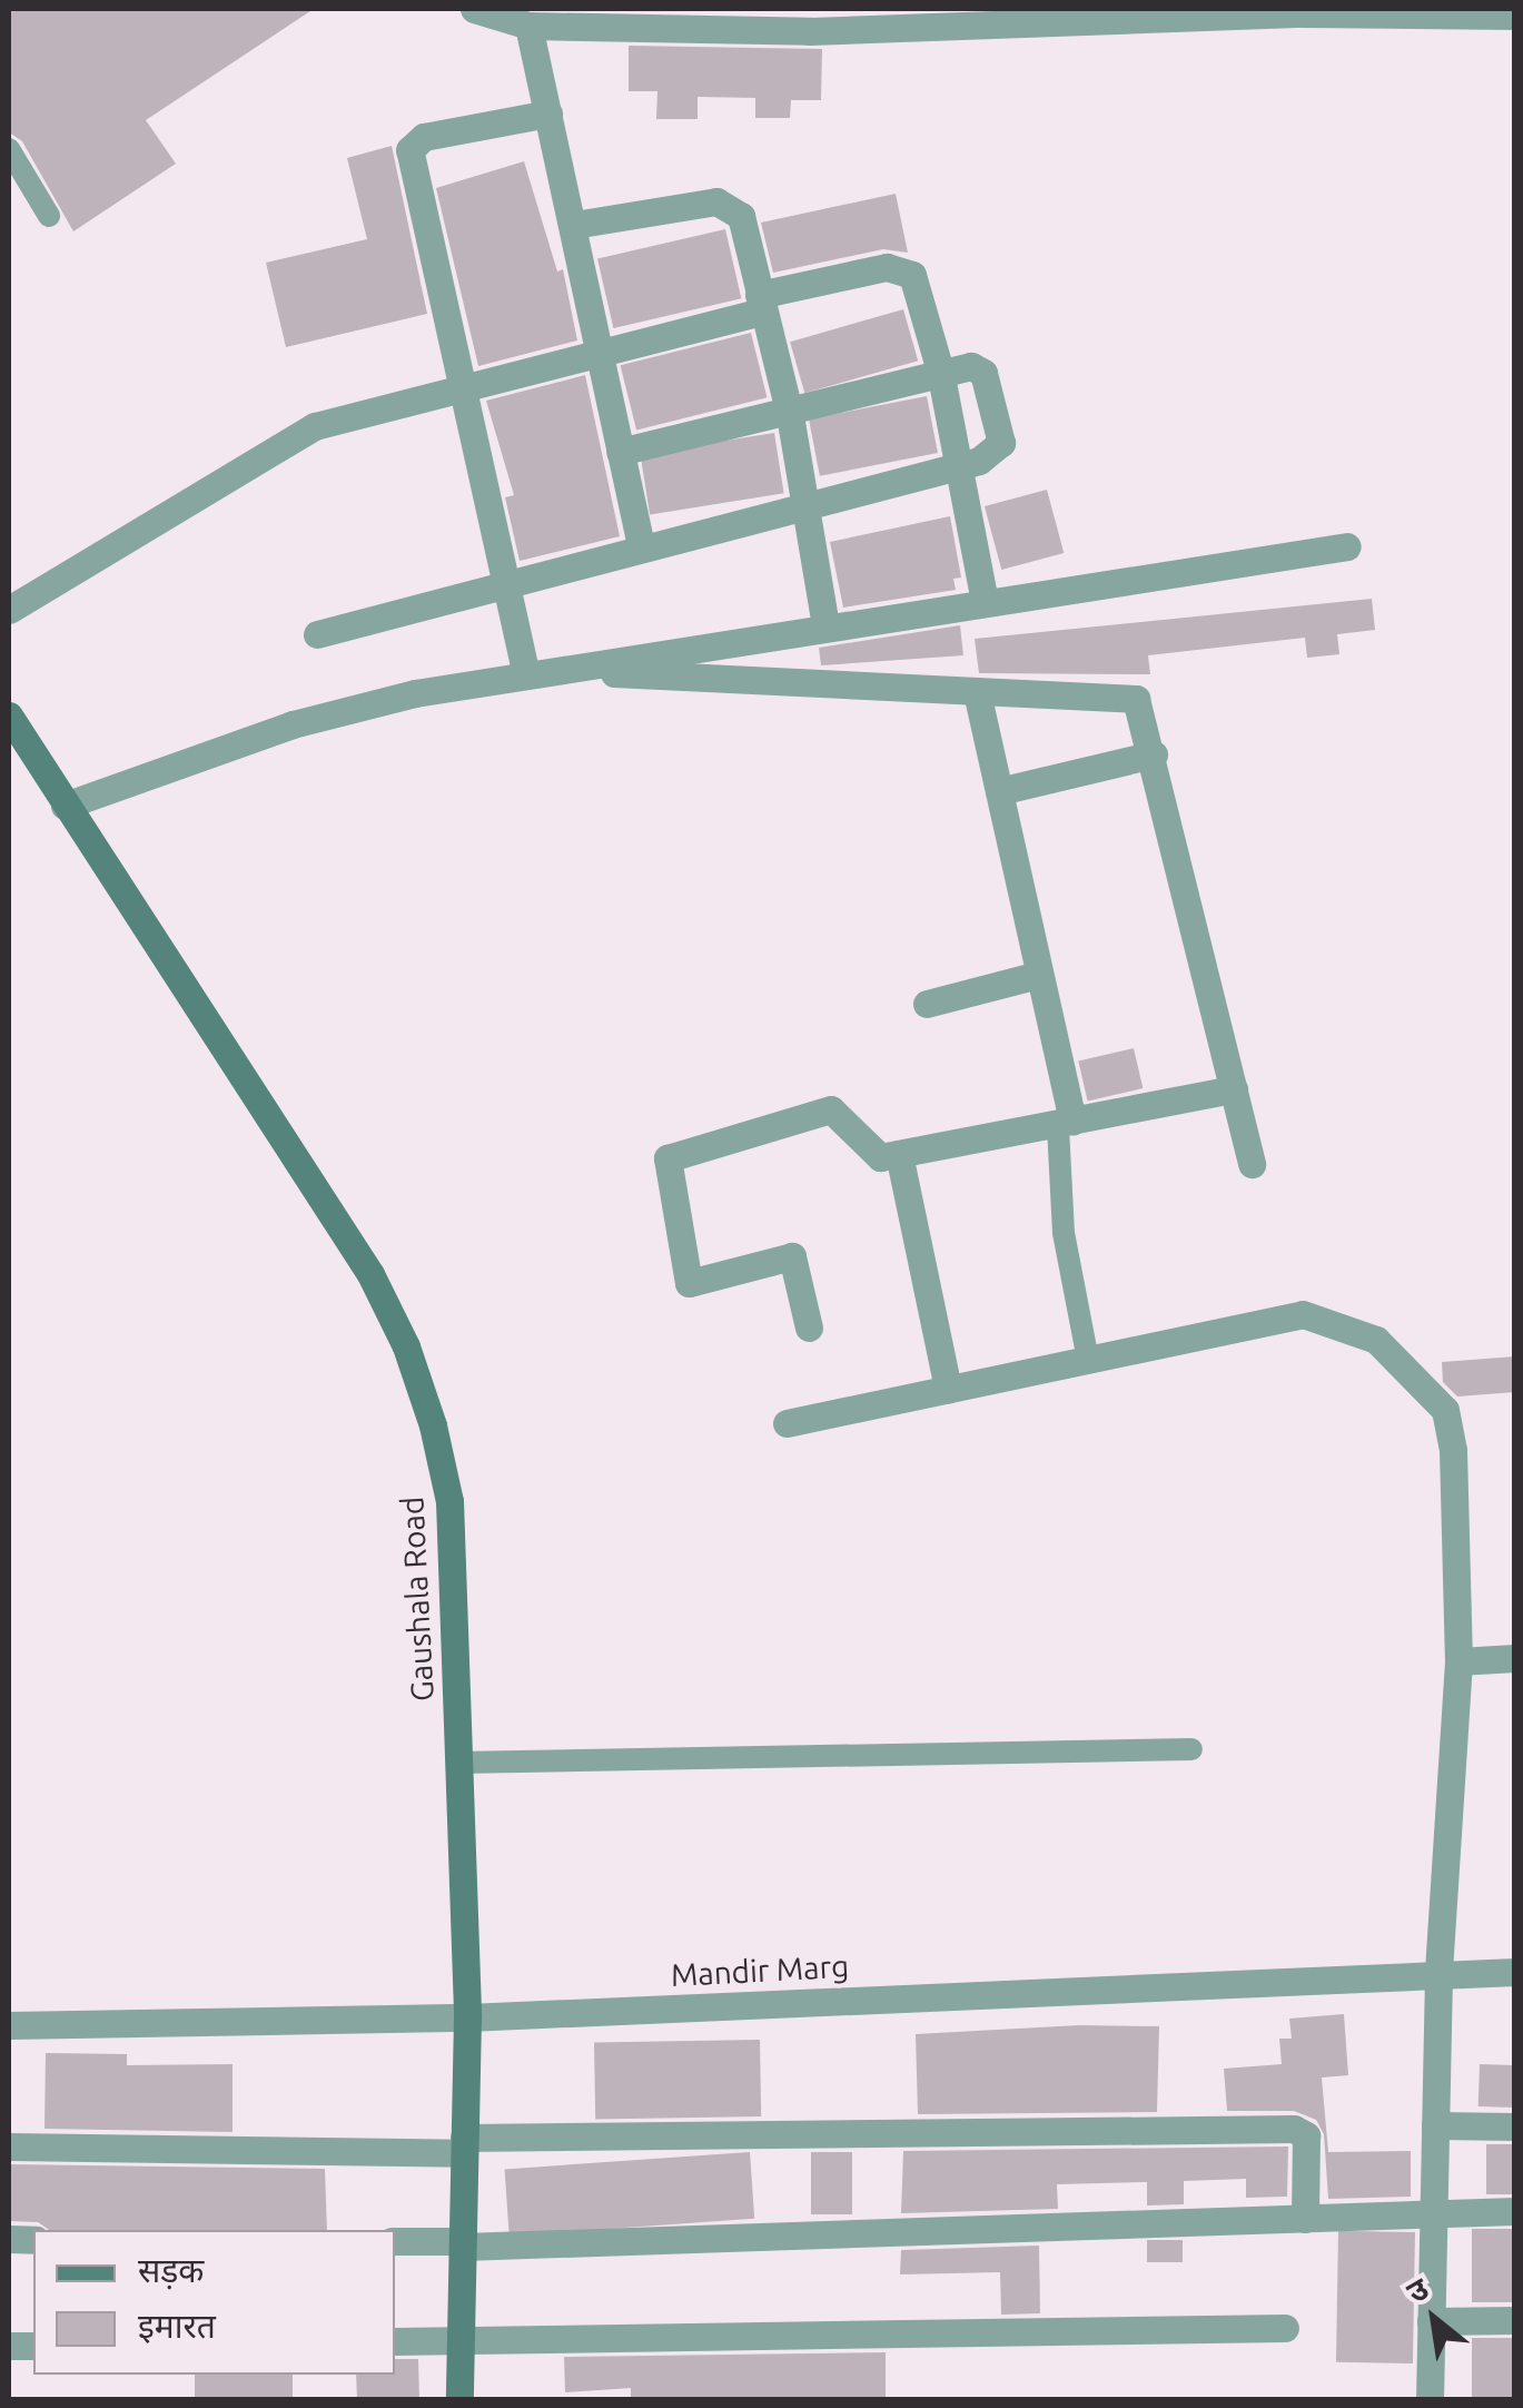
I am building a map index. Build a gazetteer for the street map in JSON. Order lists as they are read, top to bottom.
{
  "streets": {
    "street": ["Gaushala Road", "Mandir Marg"]
  },
  "crossings": [
    ["Gaushala Road", "Mandir Marg"]
  ],
  "legend": ["सड़क", "इमारत"],
  "north": "top left"
}
